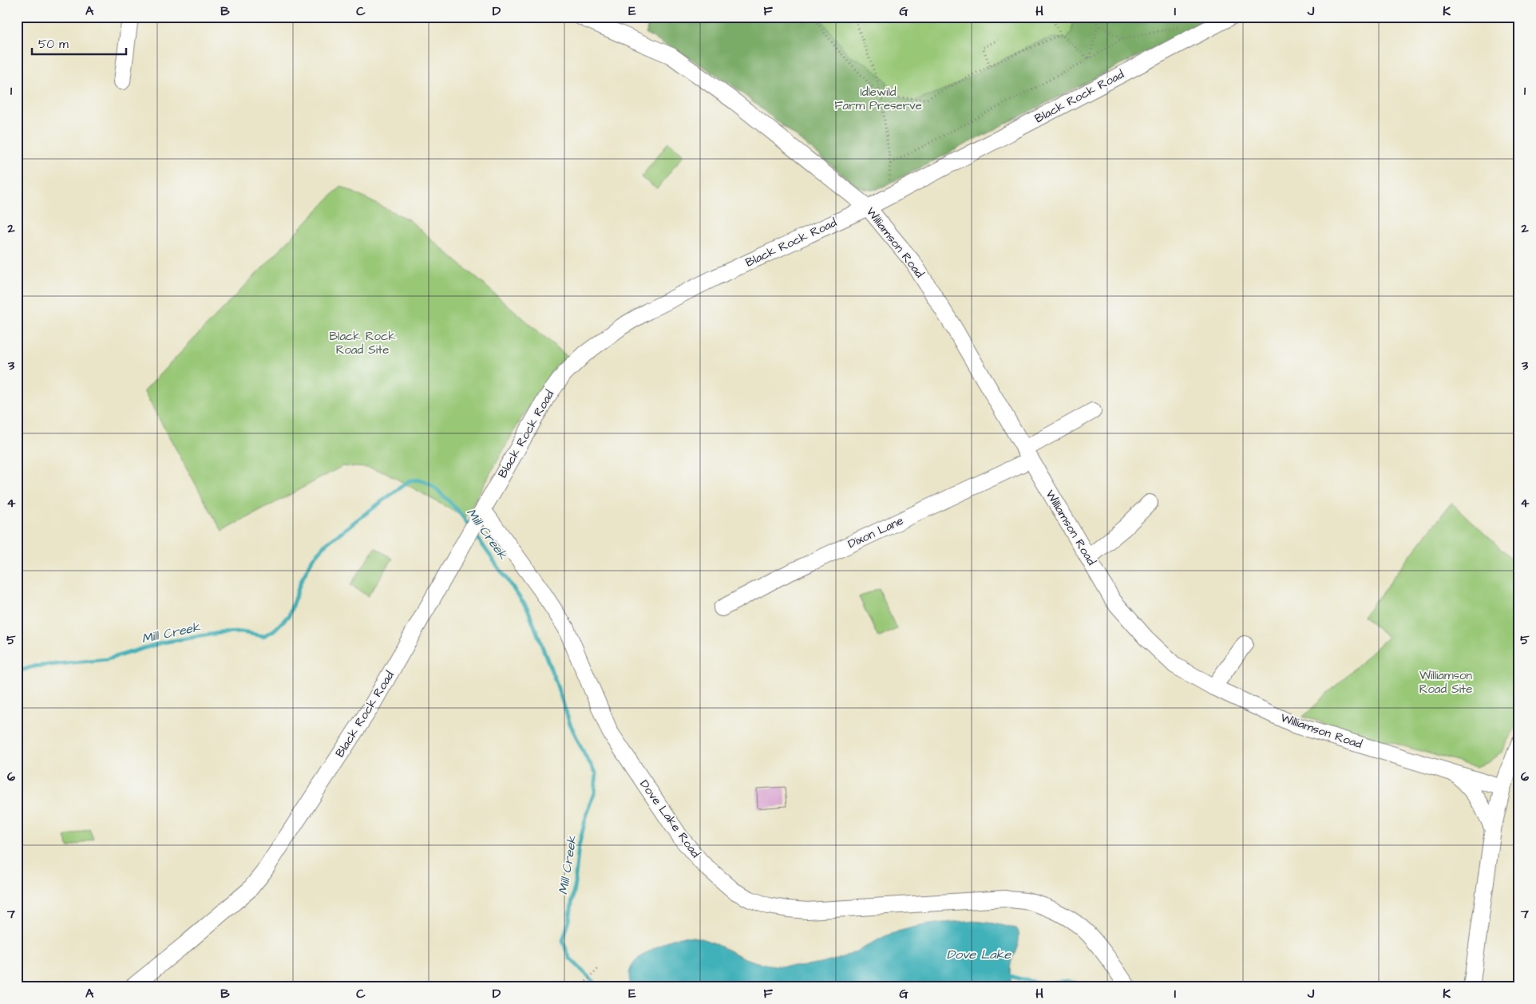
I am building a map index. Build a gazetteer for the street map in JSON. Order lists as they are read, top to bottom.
{
  "streets": {
    "street": [
      "Black Rock Road",
      "Williamson Road",
      "Dixon Lane",
      "Dove Lake Road"
    ]
  },
  "crossings": [
    ["Black Rock Road", "Williamson Road"],
    ["Black Rock Road", "Dove Lake Road"],
    ["Williamson Road", "Dixon Lane"]
  ],
  "water": ["Mill Creek", "Dove Lake"],
  "parks": ["Idlewild Farm Preserve", "Black Rock Road Site", "Williamson Road Site"],
  "scale_bar": "50 m",
  "grid": {
    "columns": [
      "A",
      "B",
      "C",
      "D",
      "E",
      "F",
      "G",
      "H",
      "I",
      "J",
      "K"
    ],
    "rows": [
      "1",
      "2",
      "3",
      "4",
      "5",
      "6",
      "7"
    ]
  }
}
